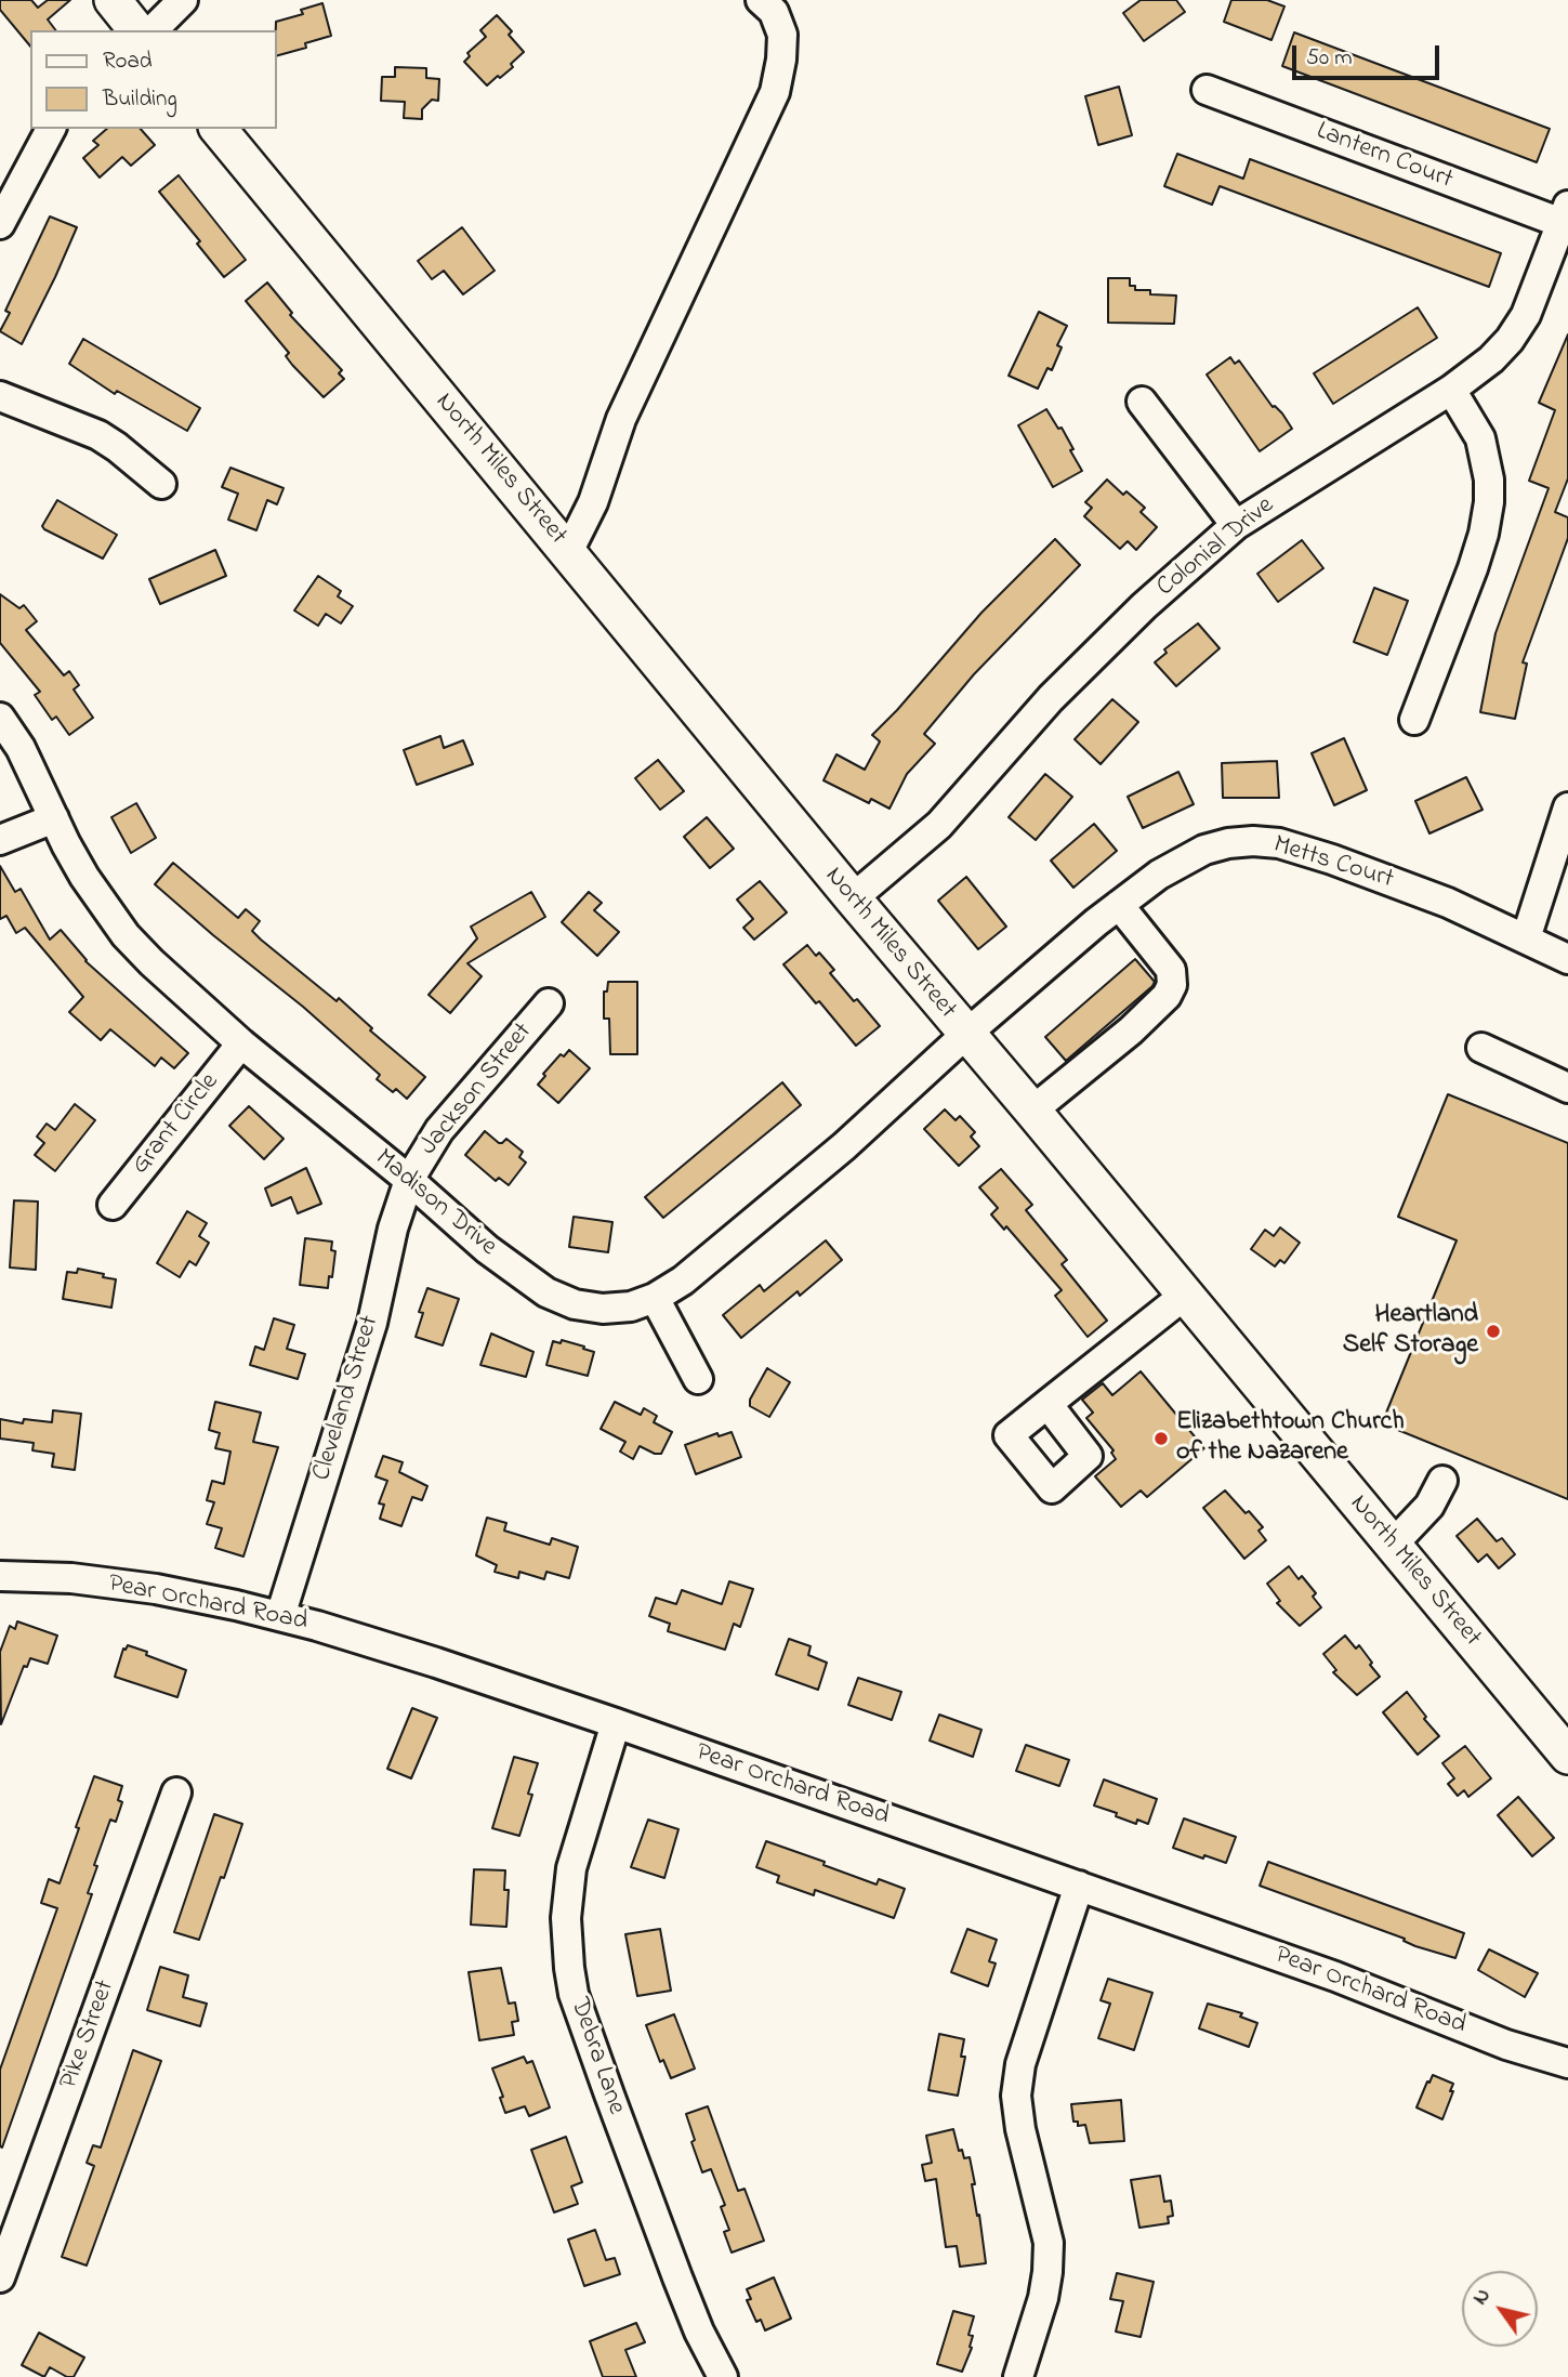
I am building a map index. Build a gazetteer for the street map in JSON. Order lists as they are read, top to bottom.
{
  "streets": {
    "main road": ["North Miles Street"],
    "street": [
      "Lantern Court",
      "Colonial Drive",
      "Metts Court",
      "Jackson Street",
      "Grant Circle",
      "Madison Drive",
      "Cleveland Street",
      "Pear Orchard Road",
      "Pike Street",
      "Debra Lane"
    ]
  },
  "crossings": [
    ["Lantern Court", "Colonial Drive"],
    ["North Miles Street", "Colonial Drive"],
    ["North Miles Street", "Metts Court"],
    ["North Miles Street", "Madison Drive"],
    ["Metts Court", "Madison Drive"],
    ["Jackson Street", "Madison Drive"],
    ["Jackson Street", "Cleveland Street"],
    ["Grant Circle", "Madison Drive"],
    ["Madison Drive", "Cleveland Street"],
    ["Cleveland Street", "Pear Orchard Road"],
    ["Pear Orchard Road", "Debra Lane"]
  ],
  "places": ["Heartland Self Storage", "Elizabethtown Church of the Nazarene"],
  "legend": ["Road", "Building"],
  "scale_bar": "50 m",
  "north": "top left"
}
